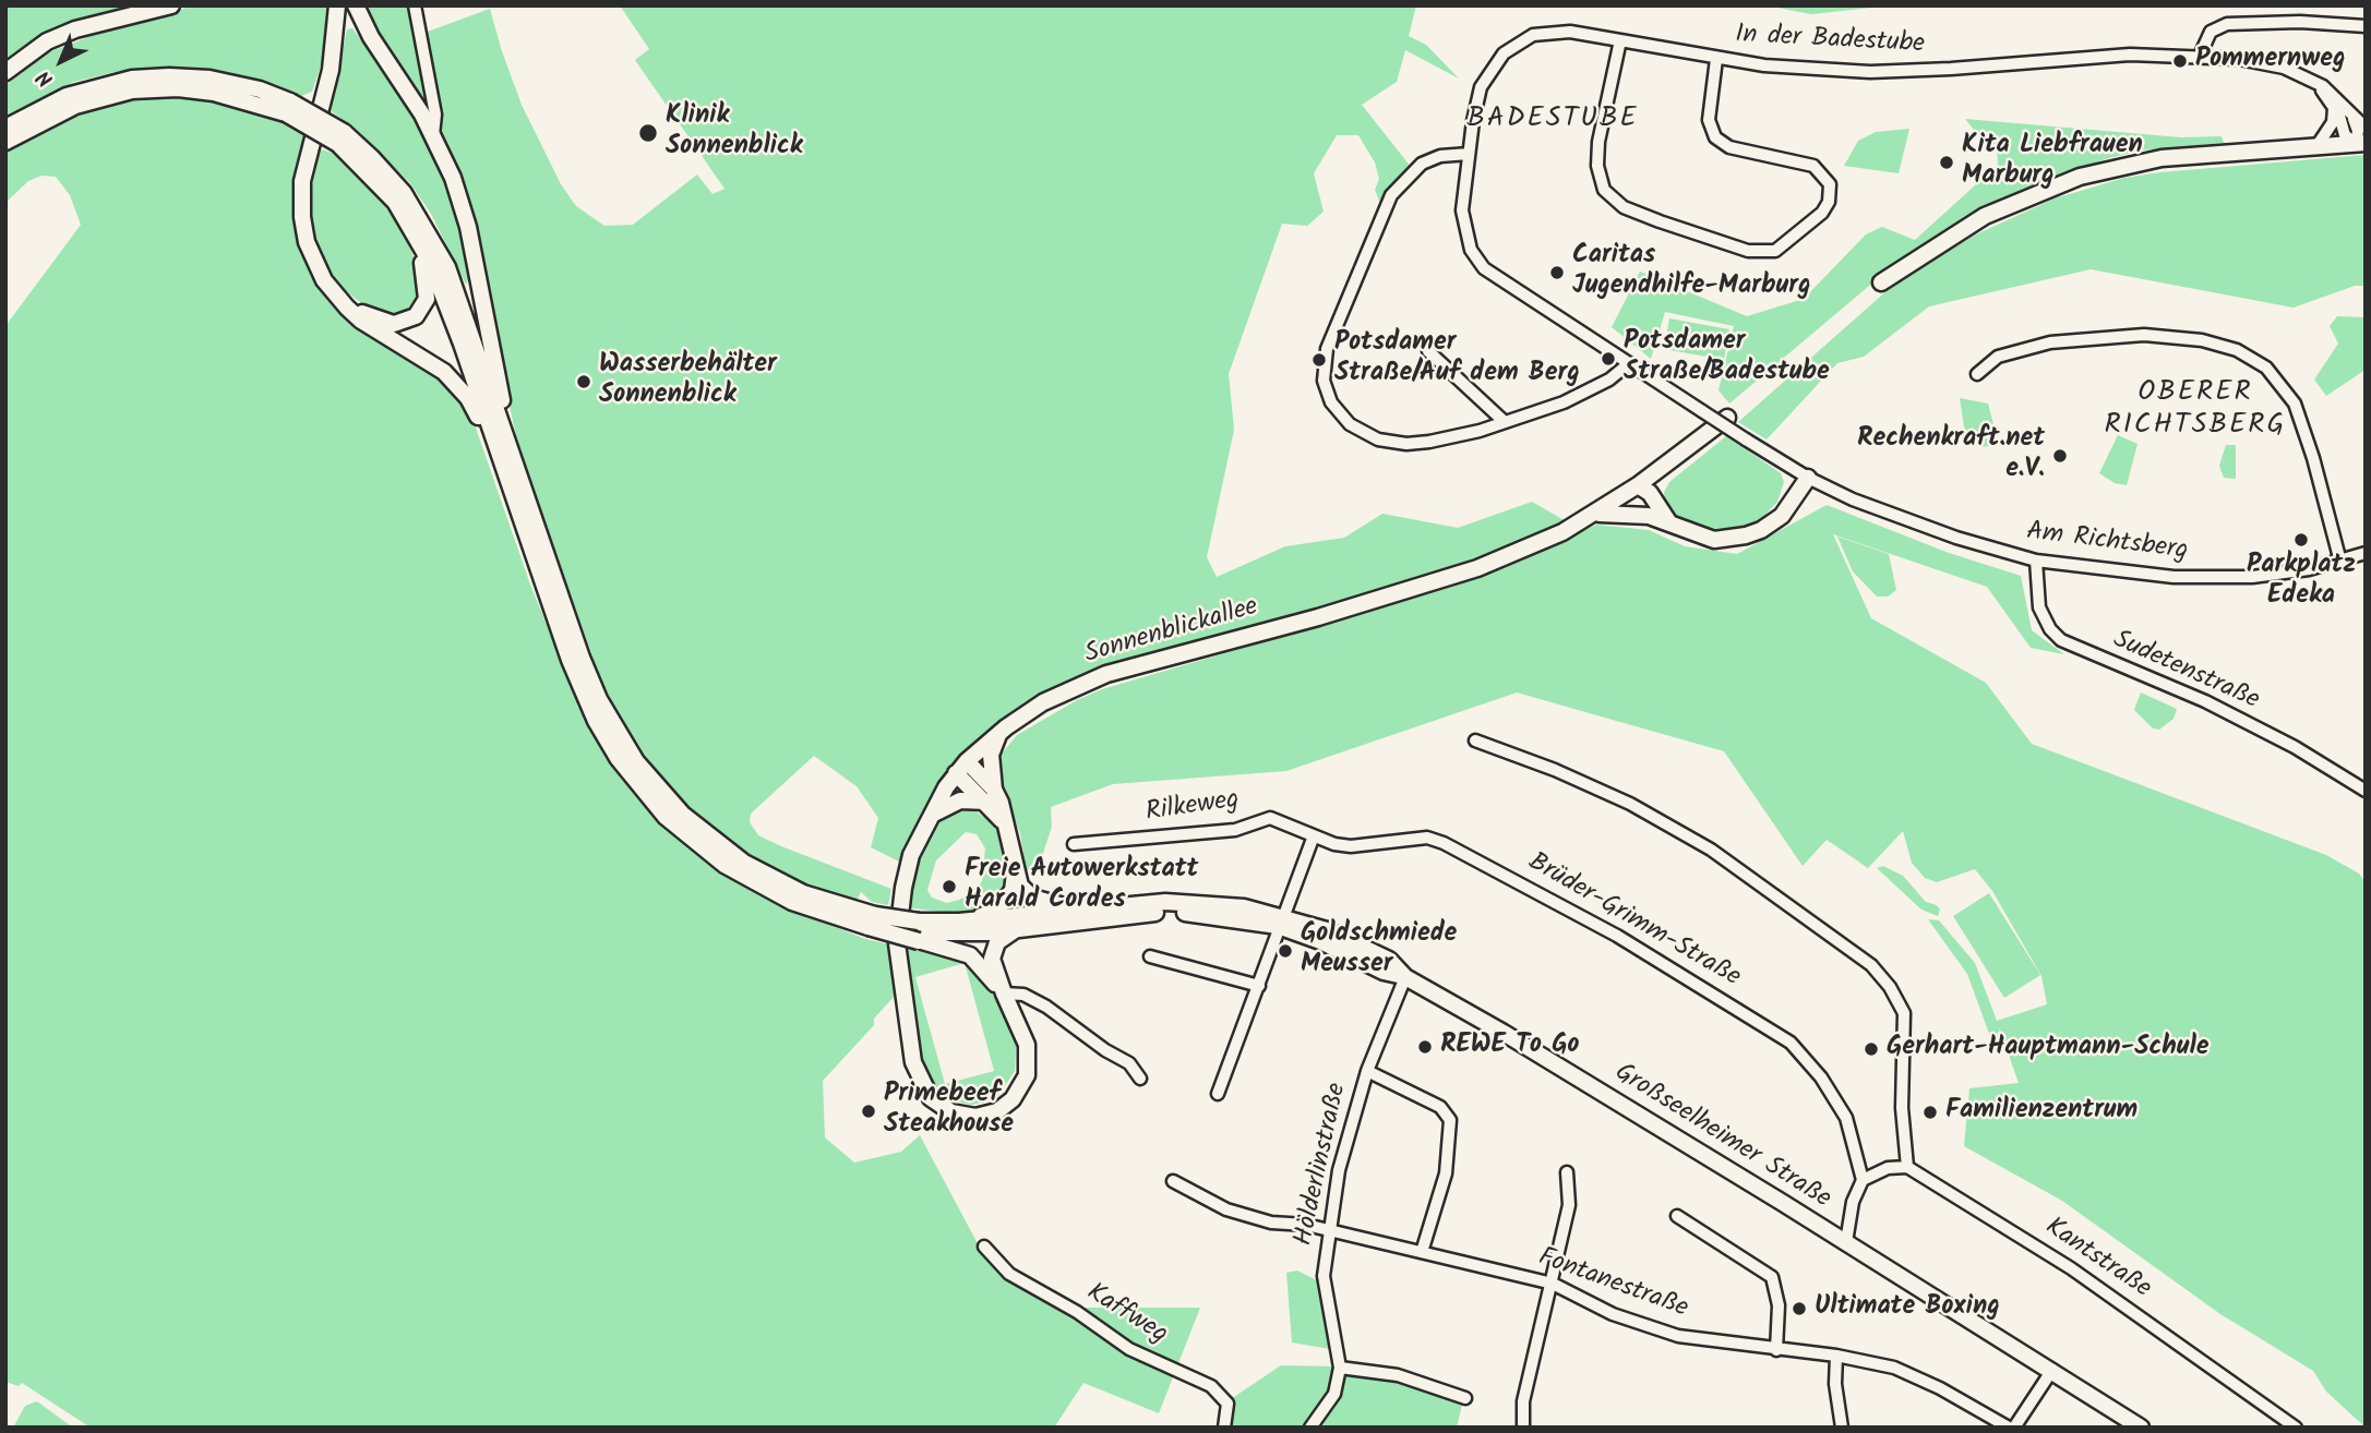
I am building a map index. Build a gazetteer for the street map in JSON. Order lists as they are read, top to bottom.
{
  "streets": {
    "main road": ["Sonnenblickallee", "Großseelheimer Straße"],
    "street": [
      "In der Badestube",
      "Am Richtsberg",
      "Sudetenstraße",
      "Rilkeweg",
      "Brüder-Grimm-Straße",
      "Hölderlinstraße",
      "Kantstraße",
      "Fontanestraße",
      "Kaffweg"
    ]
  },
  "crossings": [
    ["In der Badestube", "Am Richtsberg"],
    ["Am Richtsberg", "Sudetenstraße"],
    ["Rilkeweg", "Brüder-Grimm-Straße"],
    ["Großseelheimer Straße", "Hölderlinstraße"],
    ["Hölderlinstraße", "Fontanestraße"]
  ],
  "districts": ["BADESTUBE", "OBERER RICHTSBERG"],
  "places": [
    "Pommernweg",
    "Klinik Sonnenblick",
    "Kita Liebfrauen Marburg",
    "Caritas Jugendhilfe-Marburg",
    "Potsdamer Straße/Badestube",
    "Potsdamer Straße/Auf dem Berg",
    "Wasserbehälter Sonnenblick",
    "Rechenkraft.net e.V.",
    "Parkplatz Edeka",
    "Freie Autowerkstatt Harald Cordes",
    "Goldschmiede Meusser",
    "REWE To Go",
    "Gerhart-Hauptmann-Schule",
    "Primebeef Steakhouse",
    "Familienzentrum",
    "Ultimate Boxing"
  ],
  "north": "bottom left"
}
